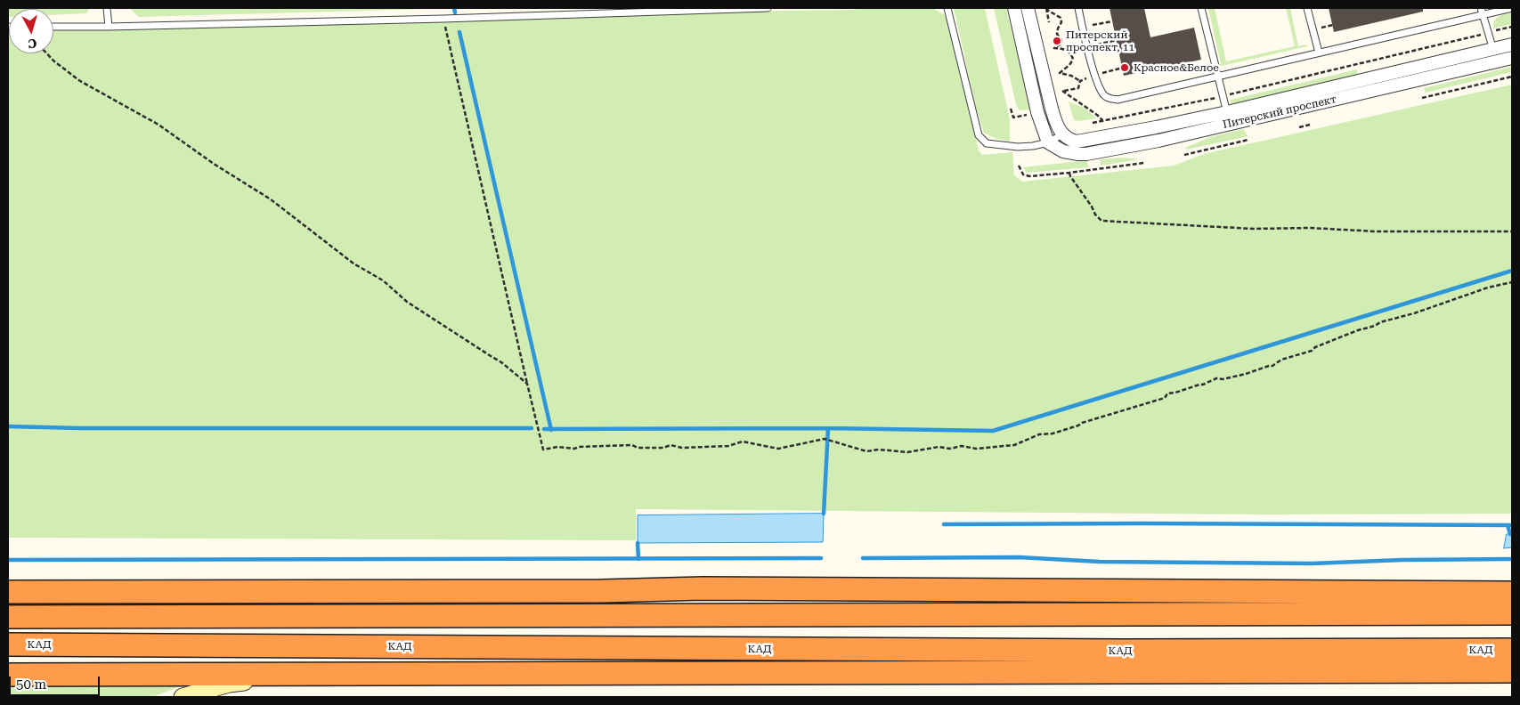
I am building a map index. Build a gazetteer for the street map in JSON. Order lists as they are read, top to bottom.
{
  "streets": {
    "highway": ["КАД"],
    "street": ["Питерский проспект"]
  },
  "places": ["Питерский проспект, 11", "Красное&Белое"],
  "scale_bar": "50 m",
  "north": "bottom"
}
